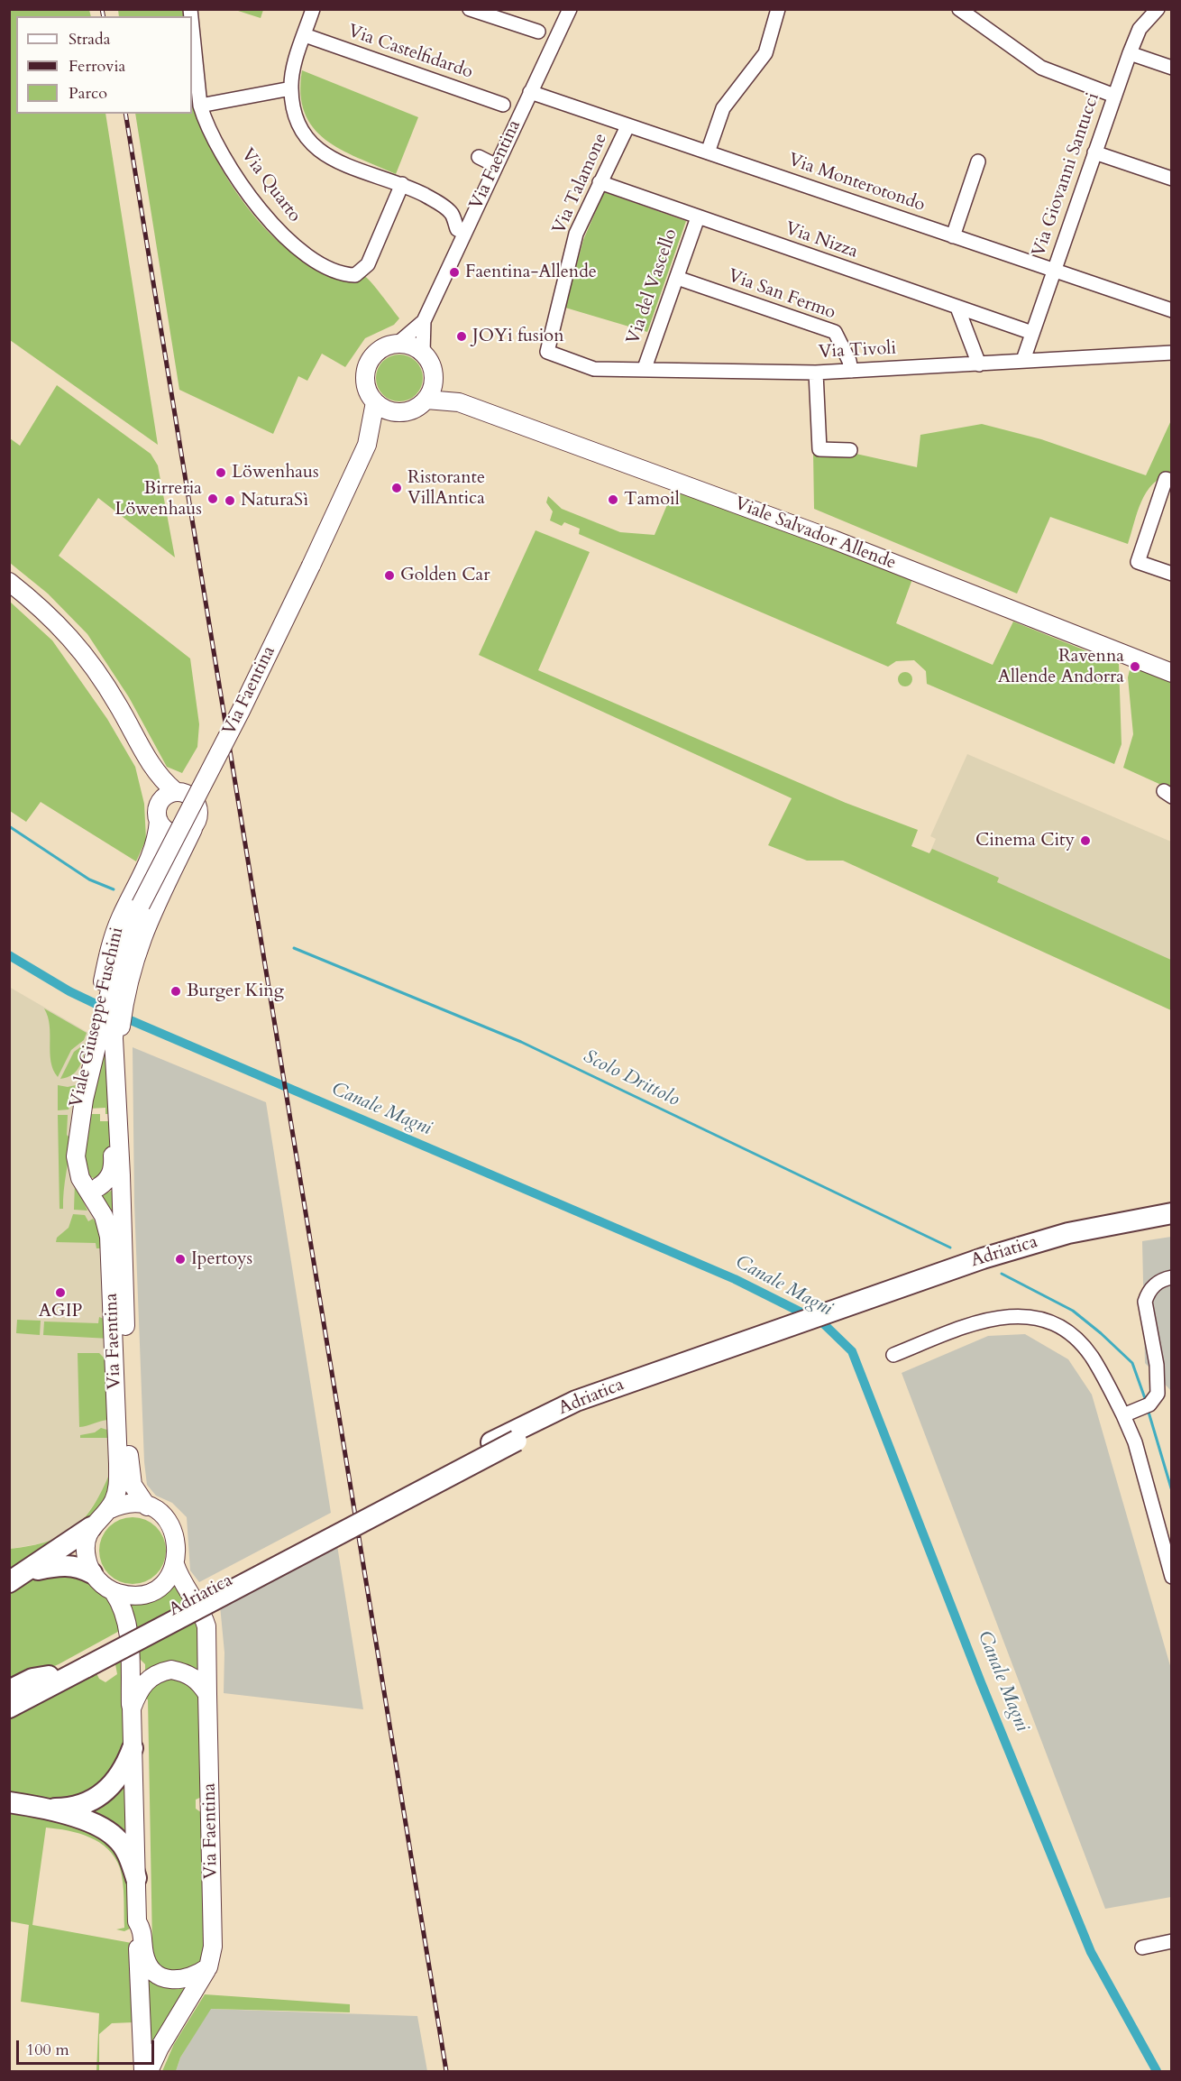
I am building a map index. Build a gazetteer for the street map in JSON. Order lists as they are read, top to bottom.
{
  "streets": {
    "highway": ["Adriatica"],
    "main road": ["Via Faentina", "Viale Salvador Allende", "Viale Giuseppe Fuschini"],
    "street": [
      "Via Castelfidardo",
      "Via Giovanni Santucci",
      "Via Monterotondo",
      "Via Talamone",
      "Via Quarto",
      "Via Nizza",
      "Via del Vascello",
      "Via San Fermo",
      "Via Tivoli"
    ]
  },
  "crossings": [
    ["Via Faentina", "Via Monterotondo"],
    ["Via Faentina", "Viale Salvador Allende"],
    ["Via Faentina", "Viale Giuseppe Fuschini"],
    ["Via Giovanni Santucci", "Via Monterotondo"],
    ["Via Giovanni Santucci", "Via Nizza"],
    ["Via Giovanni Santucci", "Via Tivoli"],
    ["Via Monterotondo", "Via Talamone"],
    ["Via Talamone", "Via Nizza"],
    ["Via Talamone", "Via Tivoli"],
    ["Via Nizza", "Via del Vascello"],
    ["Via del Vascello", "Via San Fermo"],
    ["Via del Vascello", "Via Tivoli"],
    ["Via San Fermo", "Via Tivoli"]
  ],
  "water": ["Scolo Drittolo", "Canale Magni"],
  "places": [
    "Faentina-Allende",
    "JOYi fusion",
    "Löwenhaus",
    "Ristorante VillAntica",
    "Birreria Löwenhaus",
    "Tamoil",
    "NaturaSì",
    "Golden Car",
    "Ravenna Allende Andorra",
    "Cinema City",
    "Burger King",
    "Ipertoys",
    "AGIP"
  ],
  "legend": ["Strada", "Ferrovia", "Parco"],
  "scale_bar": "100 m"
}
